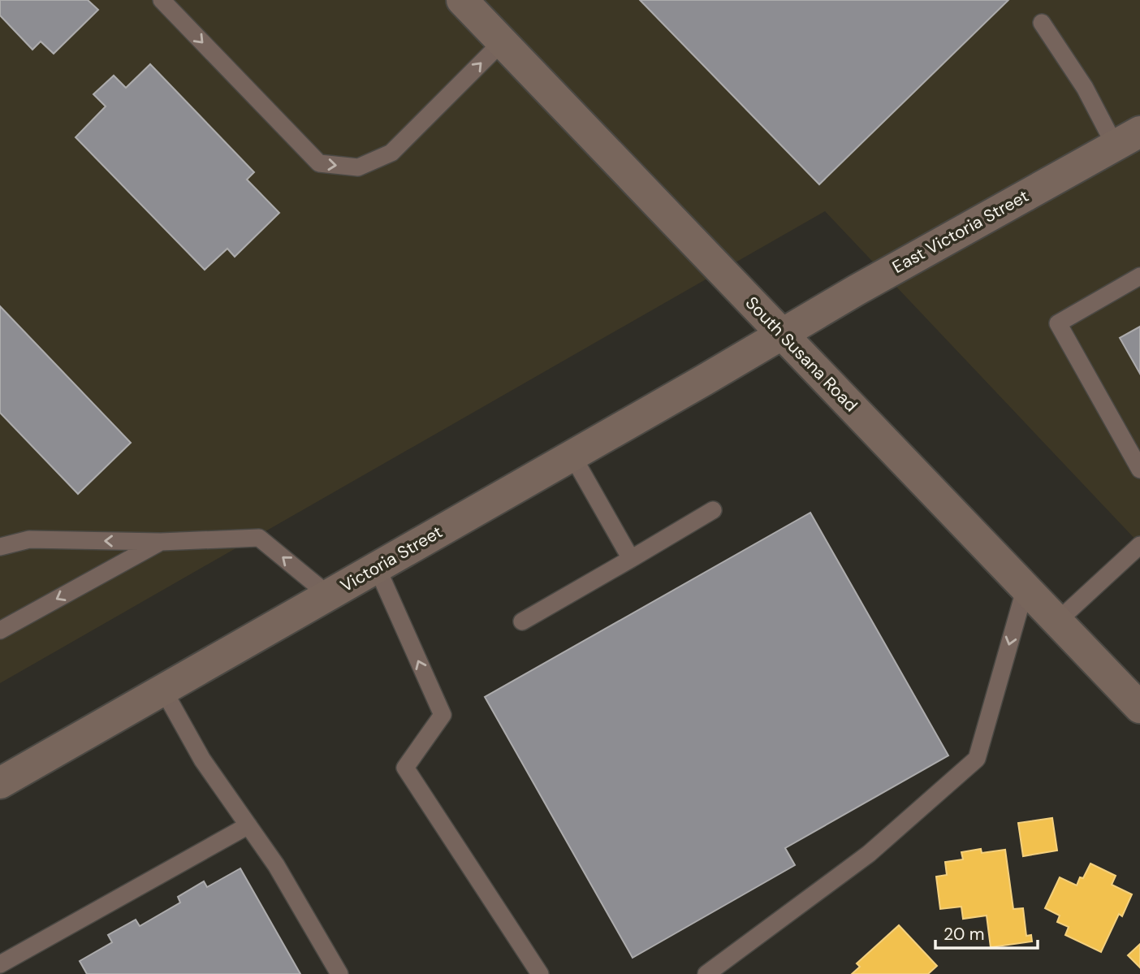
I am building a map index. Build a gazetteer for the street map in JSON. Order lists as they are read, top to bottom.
{
  "streets": {
    "street": ["East Victoria Street", "South Susana Road", "Victoria Street"]
  },
  "crossings": [
    ["East Victoria Street", "South Susana Road"],
    ["East Victoria Street", "Victoria Street"],
    ["South Susana Road", "Victoria Street"]
  ],
  "scale_bar": "20 m"
}
